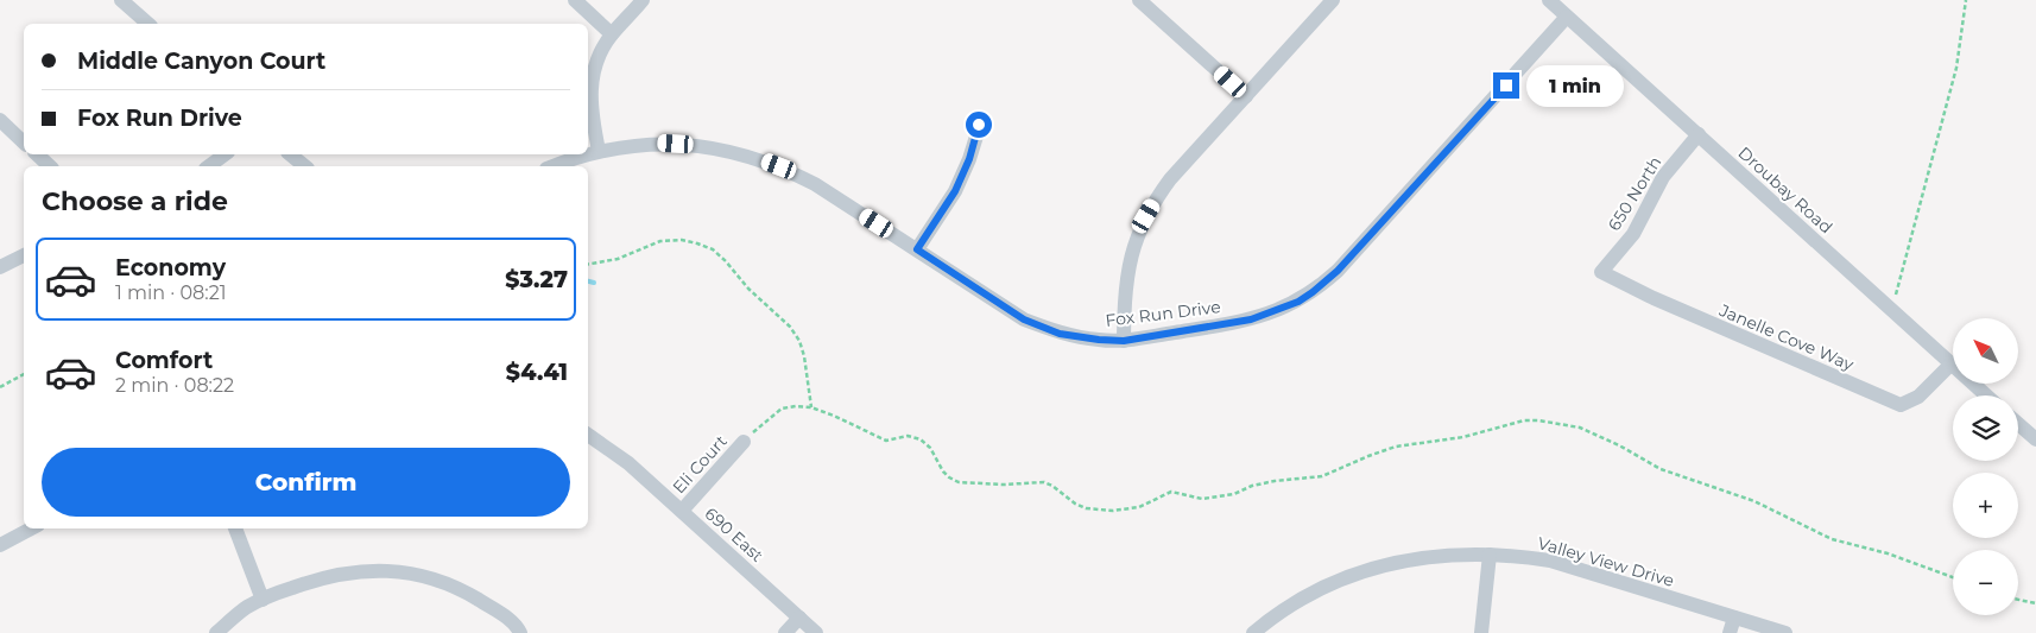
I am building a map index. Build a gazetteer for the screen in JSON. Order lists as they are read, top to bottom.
{
  "streets": {
    "street": [
      "Droubay Road",
      "650 North",
      "Fox Run Drive",
      "Janelle Cove Way",
      "Eli Court",
      "690 East",
      "Valley View Drive"
    ]
  },
  "crossings": [
    ["Droubay Road", "650 North"],
    ["Droubay Road", "Fox Run Drive"],
    ["Droubay Road", "Janelle Cove Way"],
    ["650 North", "Janelle Cove Way"],
    ["Eli Court", "690 East"]
  ],
  "north": "top left",
  "page": {
    "banner": ["Middle Canyon Court", "Fox Run Drive"],
    "bubble": "1 min",
    "heading": "Choose a ride",
    "list": [
      {
        "name": "Economy",
        "note": "1 min · 08:21",
        "value": "$3.27"
      },
      {
        "name": "Comfort",
        "note": "2 min · 08:22",
        "value": "$4.41"
      }
    ],
    "map_buttons": ["+", "−"],
    "buttons": "Confirm"
  }
}
